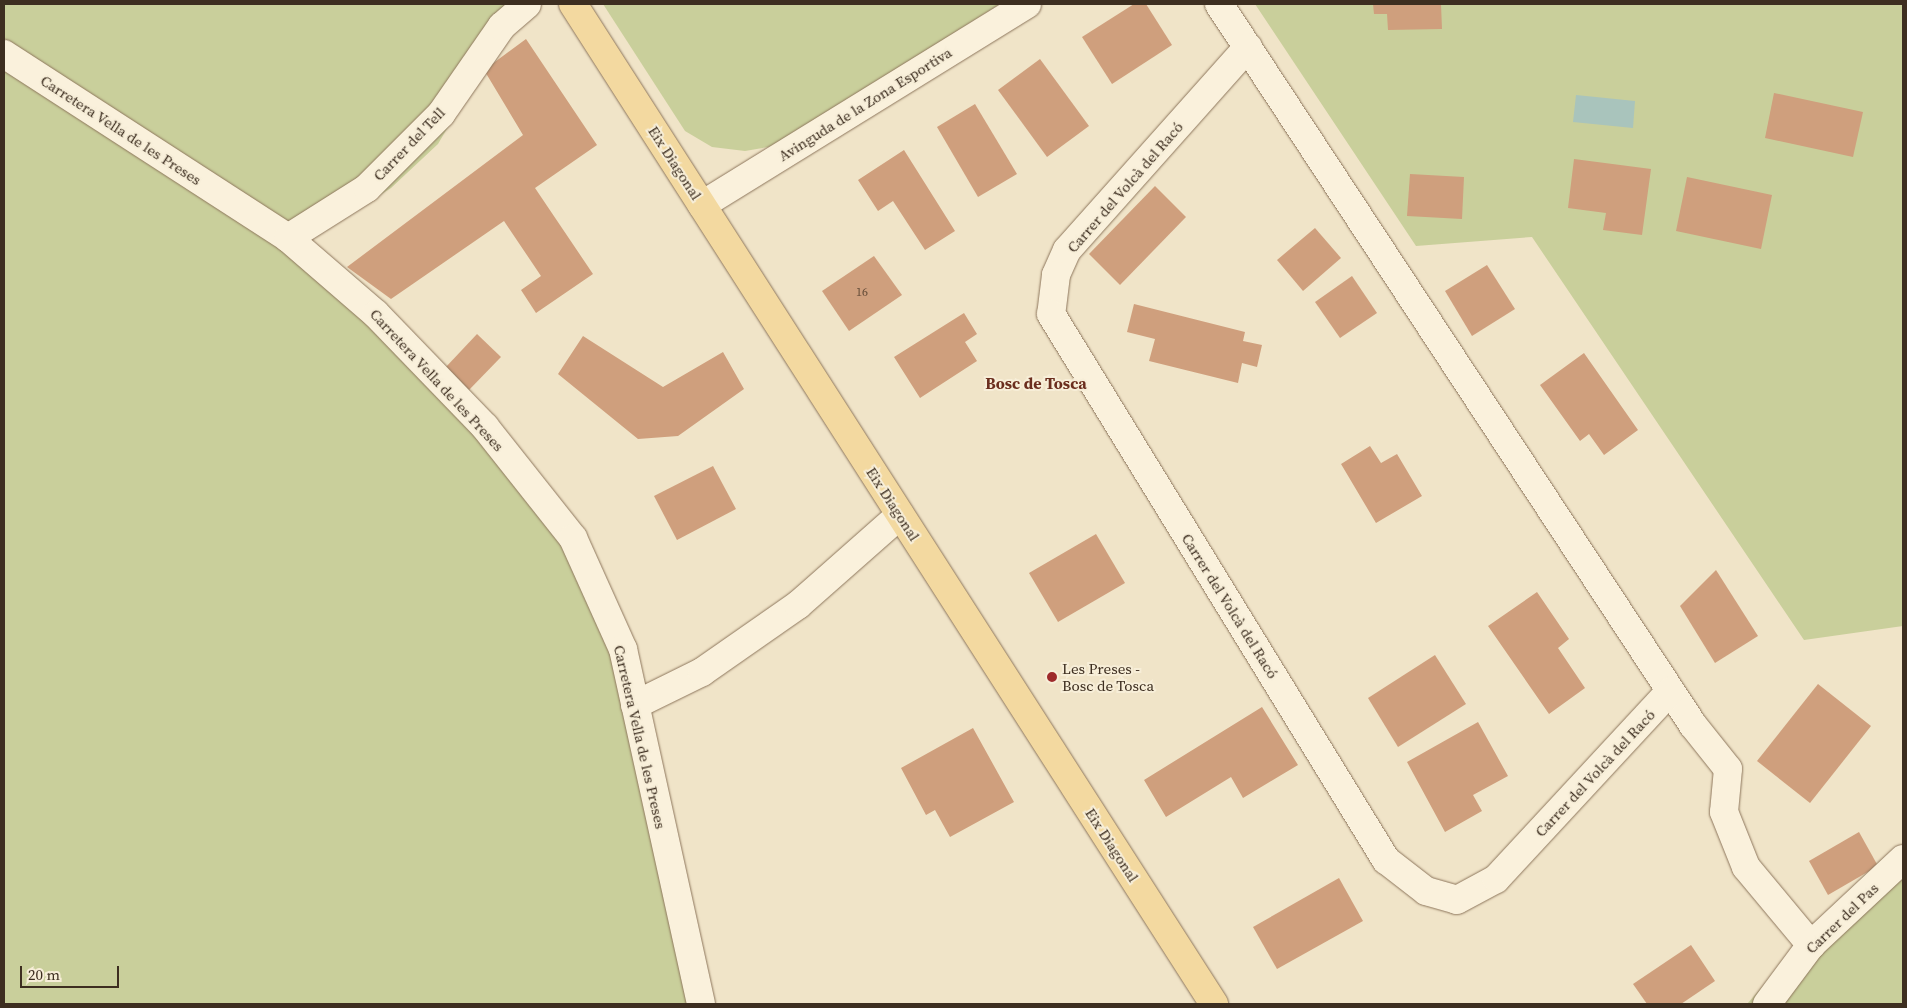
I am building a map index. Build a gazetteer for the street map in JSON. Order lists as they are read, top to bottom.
{
  "streets": {
    "main road": ["Eix Diagonal"],
    "street": [
      "Avinguda de la Zona Esportiva",
      "Carretera Vella de les Preses",
      "Carrer del Tell",
      "Carrer del Volcà del Racó",
      "Carrer del Pas"
    ]
  },
  "crossings": [
    ["Avinguda de la Zona Esportiva", "Eix Diagonal"],
    ["Carretera Vella de les Preses", "Carrer del Tell"]
  ],
  "districts": ["Bosc de Tosca"],
  "places": ["Les Preses - Bosc de Tosca"],
  "house_numbers": ["16"],
  "scale_bar": "20 m"
}
